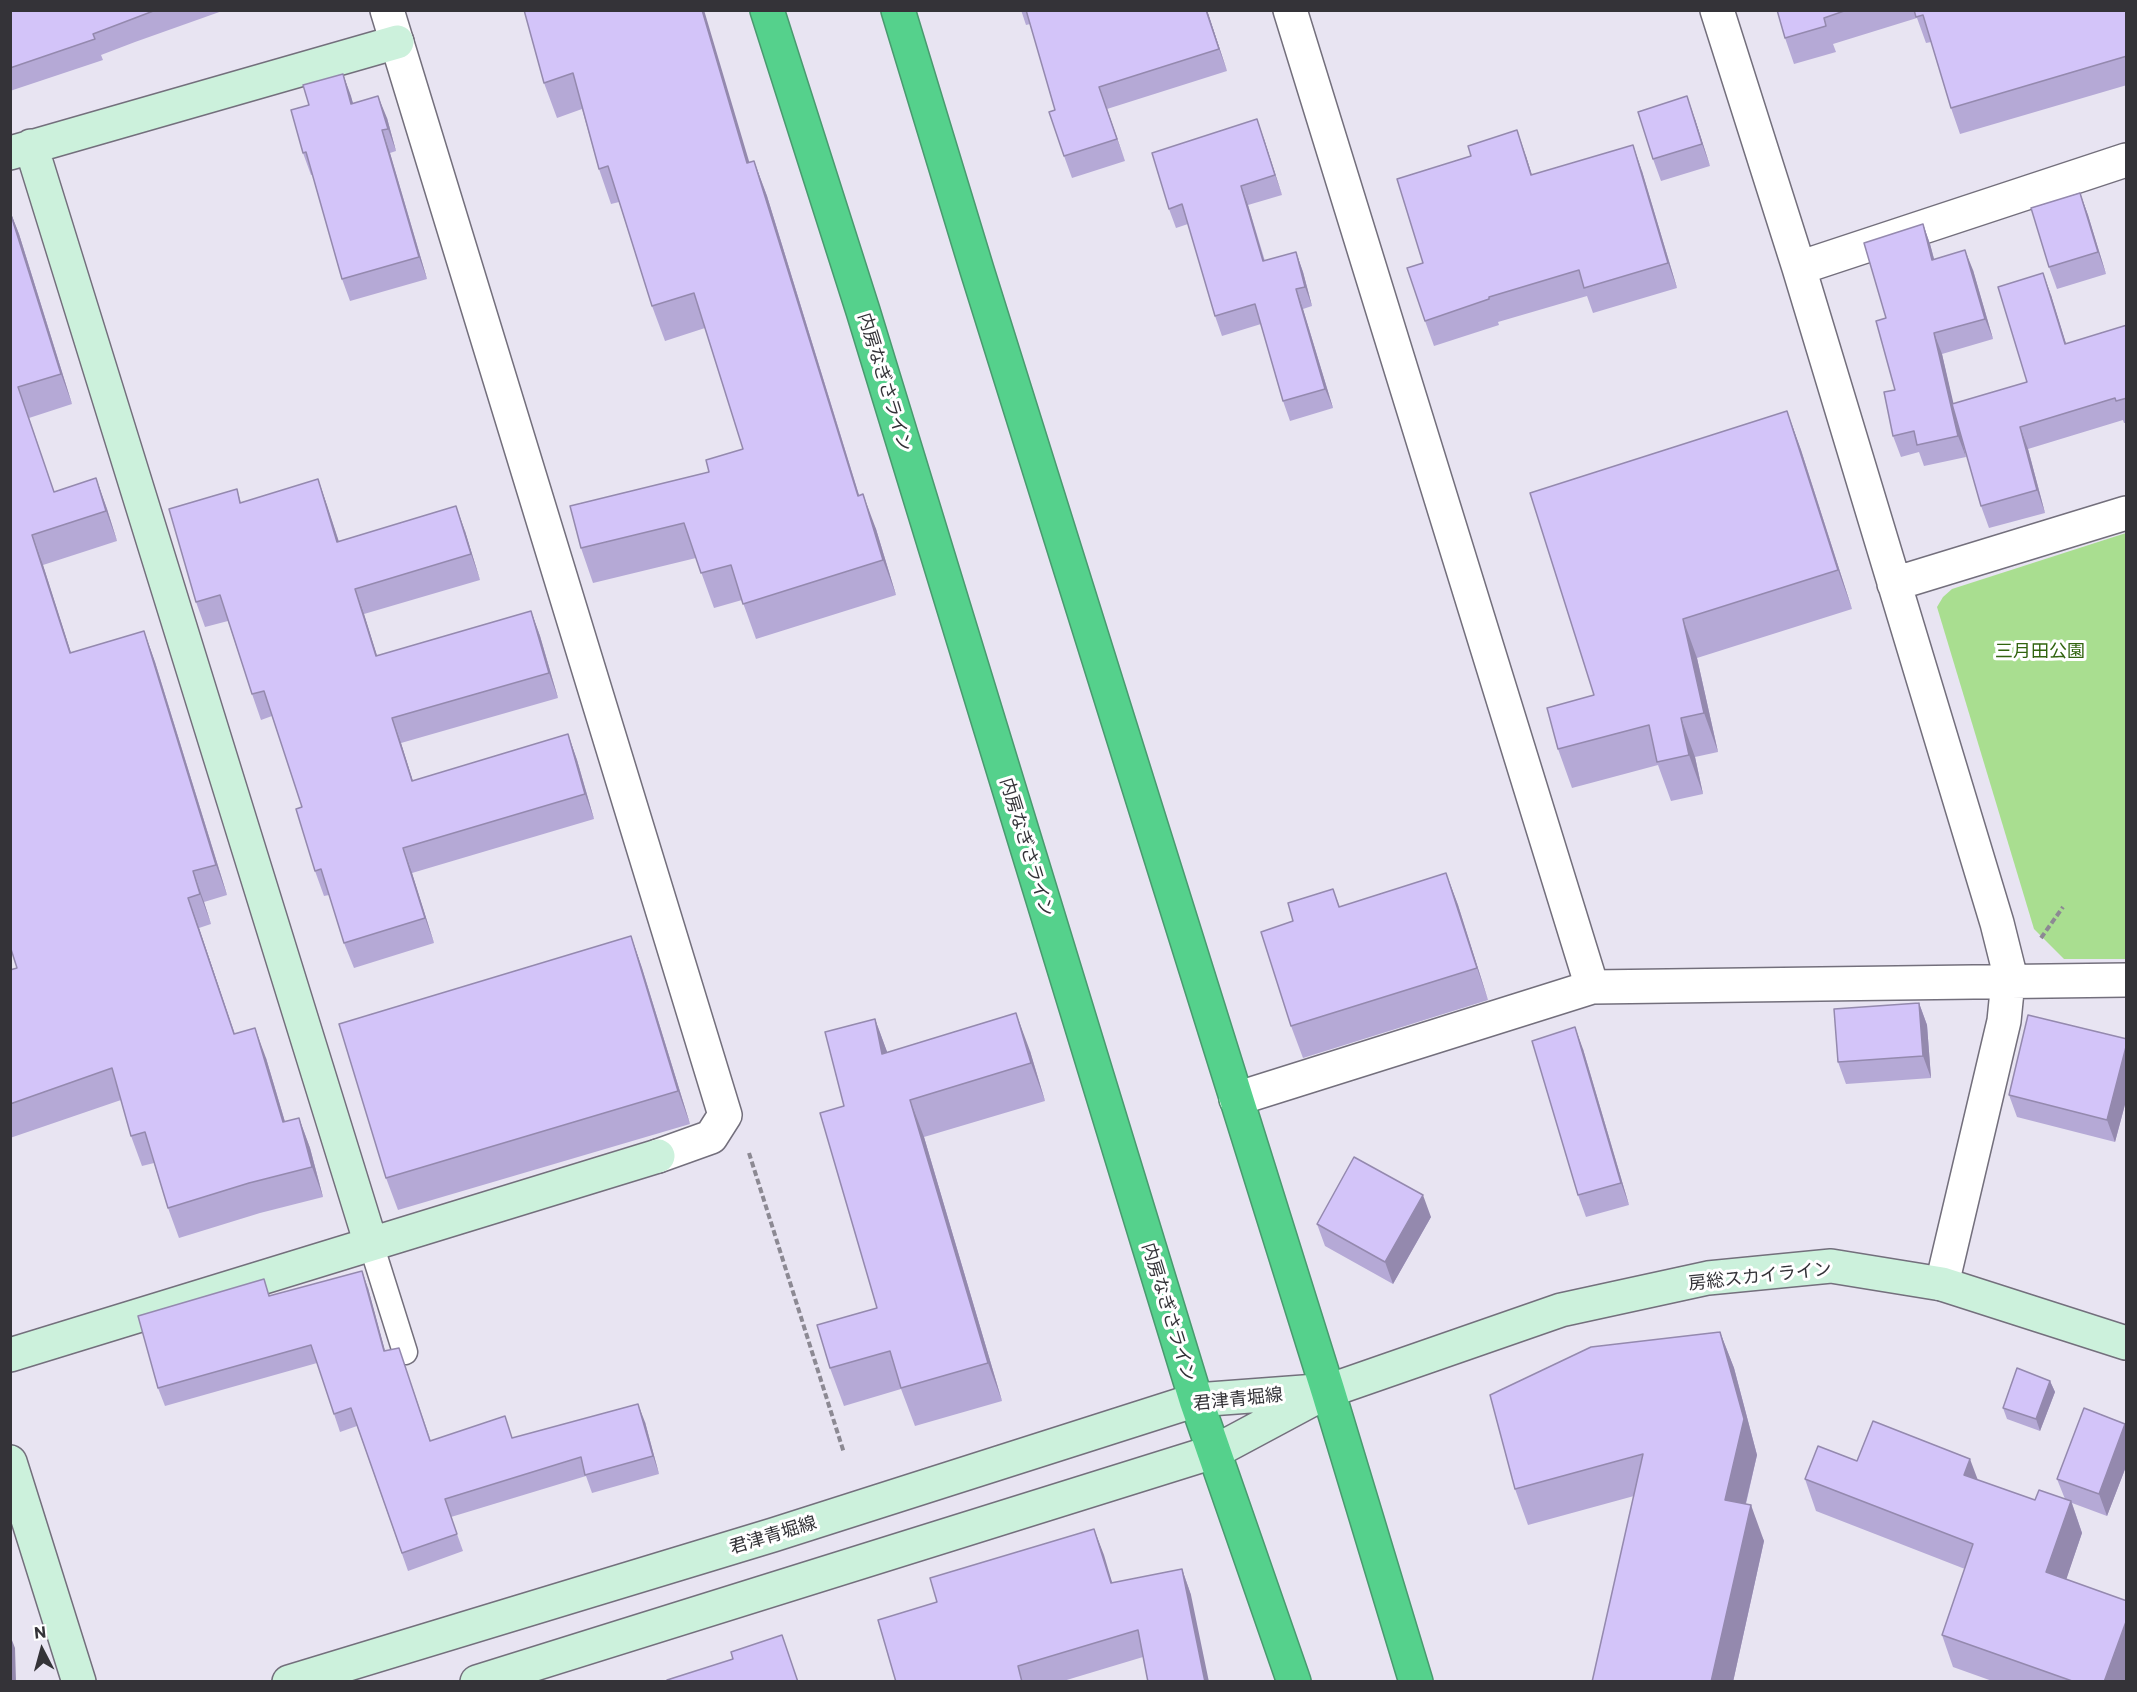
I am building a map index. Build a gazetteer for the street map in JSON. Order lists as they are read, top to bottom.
{
  "streets": {
    "highway": ["内房なぎさライン"],
    "main road": ["房総スカイライン", "君津青堀線"]
  },
  "crossings": [
    ["内房なぎさライン", "君津青堀線"],
    ["房総スカイライン", "君津青堀線"]
  ],
  "parks": ["三月田公園"],
  "north": "top"
}
